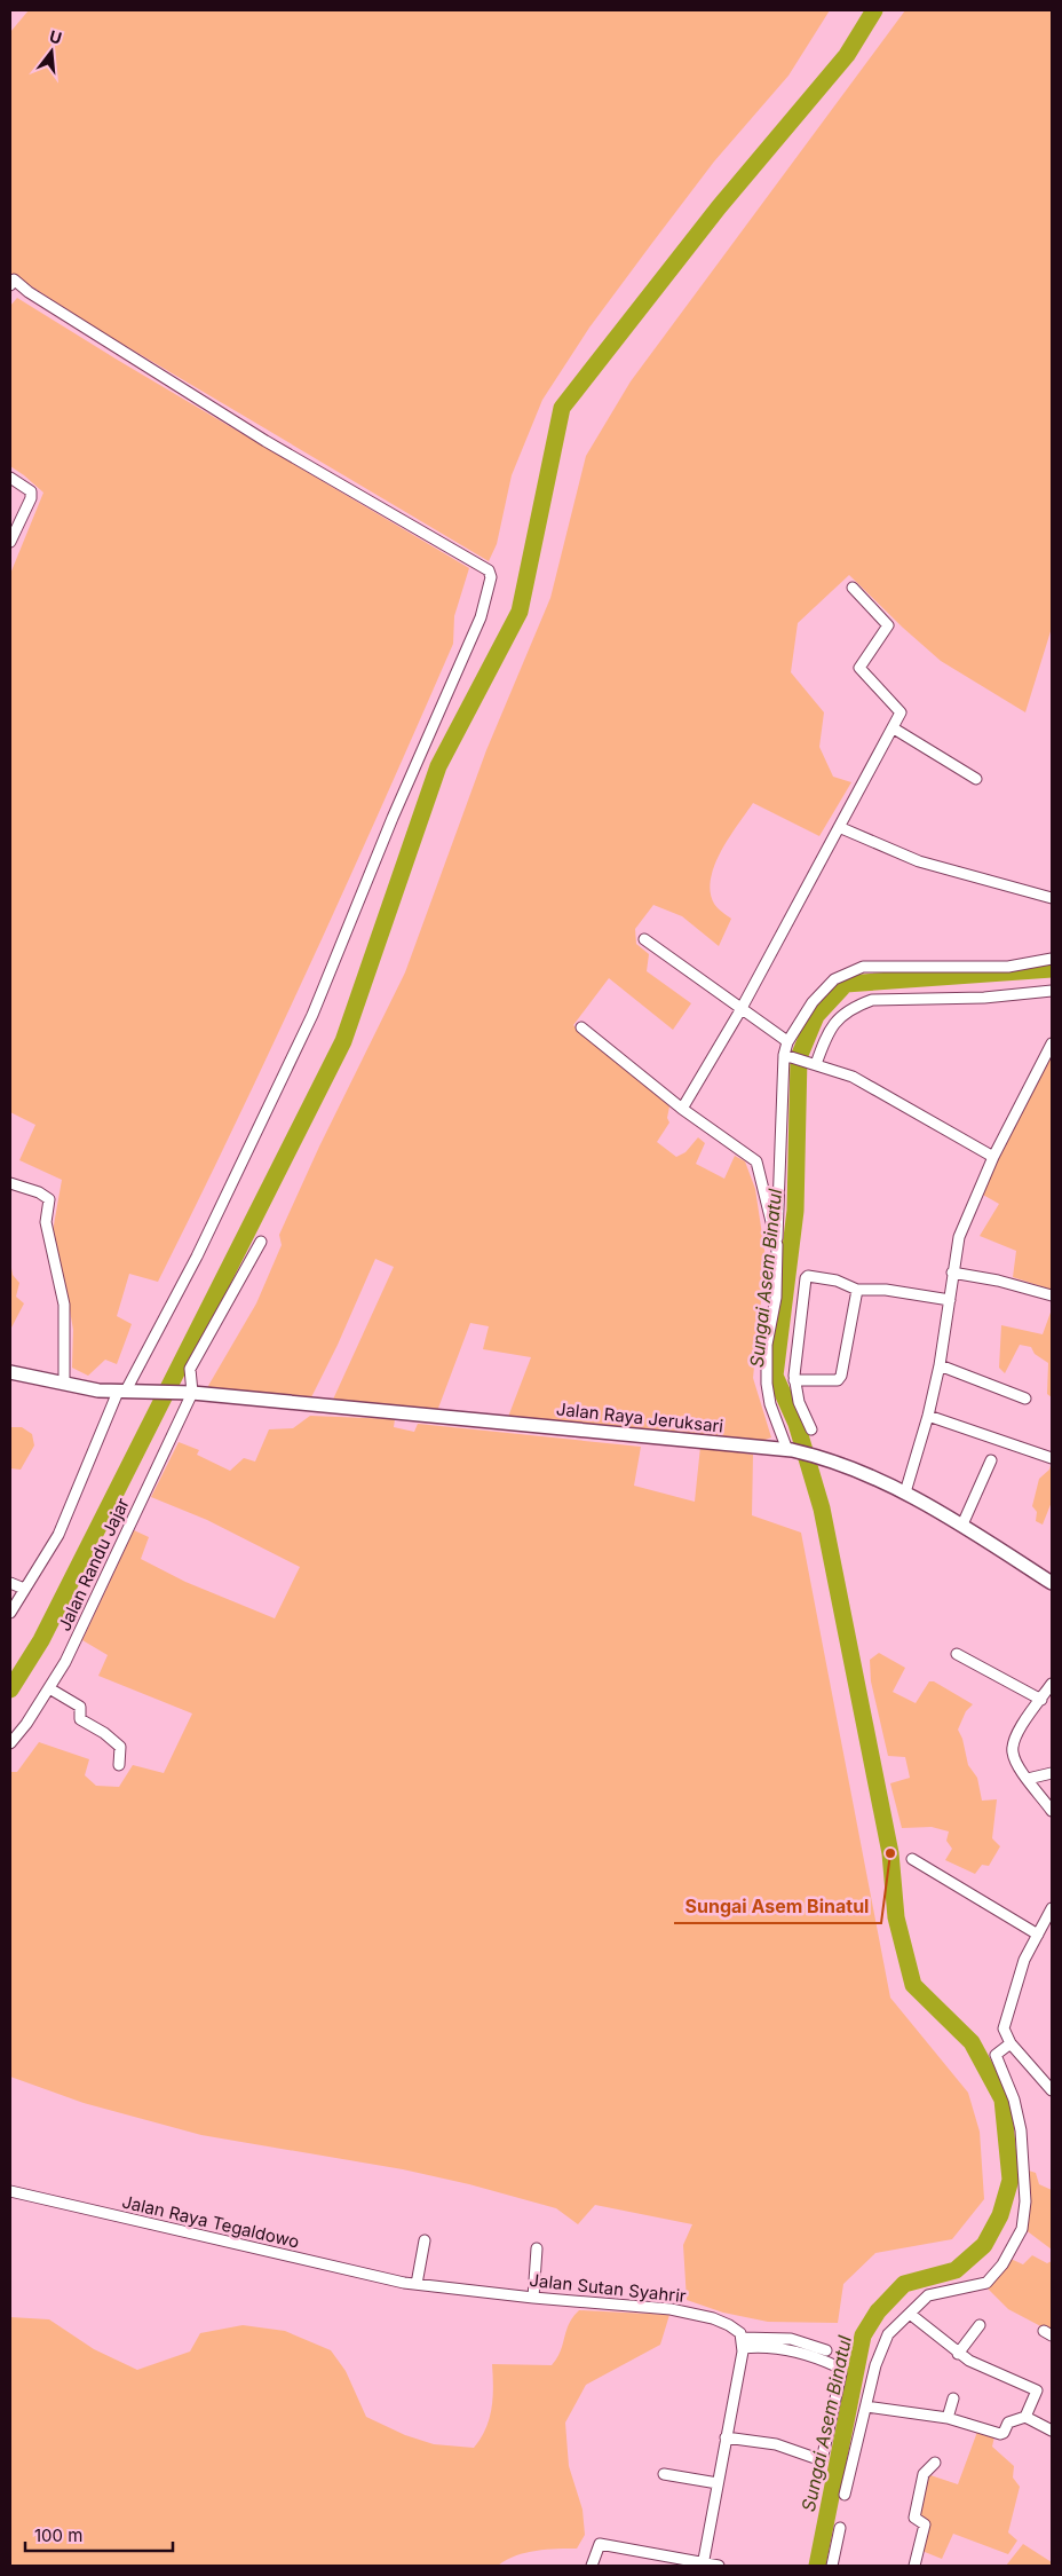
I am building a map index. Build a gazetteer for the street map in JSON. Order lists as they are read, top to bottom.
{
  "streets": {
    "street": [
      "Jalan Raya Jeruksari",
      "Jalan Randu Jajar",
      "Jalan Raya Tegaldowo",
      "Jalan Sutan Syahrir"
    ]
  },
  "crossings": [
    ["Jalan Raya Jeruksari", "Jalan Randu Jajar"],
    ["Jalan Raya Tegaldowo", "Jalan Sutan Syahrir"]
  ],
  "water": ["Sungai Asem Binatul"],
  "places": ["Sungai Asem Binatul"],
  "scale_bar": "100 m",
  "north": "top"
}
